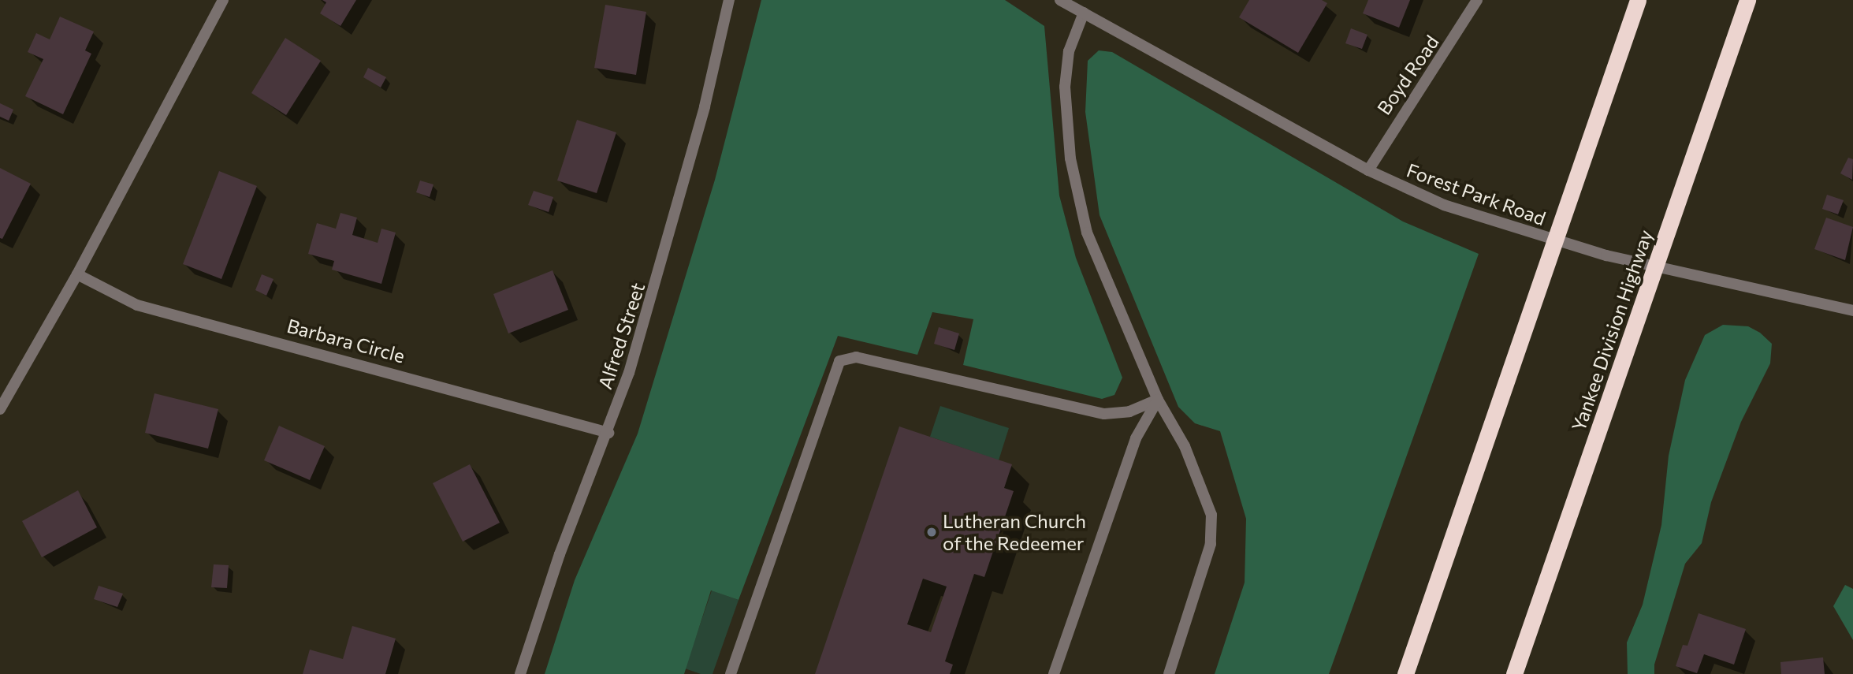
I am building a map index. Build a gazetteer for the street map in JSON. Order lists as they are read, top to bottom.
{
  "streets": {
    "highway": ["Yankee Division Highway"],
    "street": [
      "Boyd Road",
      "Forest Park Road",
      "Alfred Street",
      "Barbara Circle"
    ]
  },
  "crossings": [
    ["Boyd Road", "Forest Park Road"],
    ["Alfred Street", "Barbara Circle"]
  ],
  "places": ["Lutheran Church of the Redeemer"]
}
